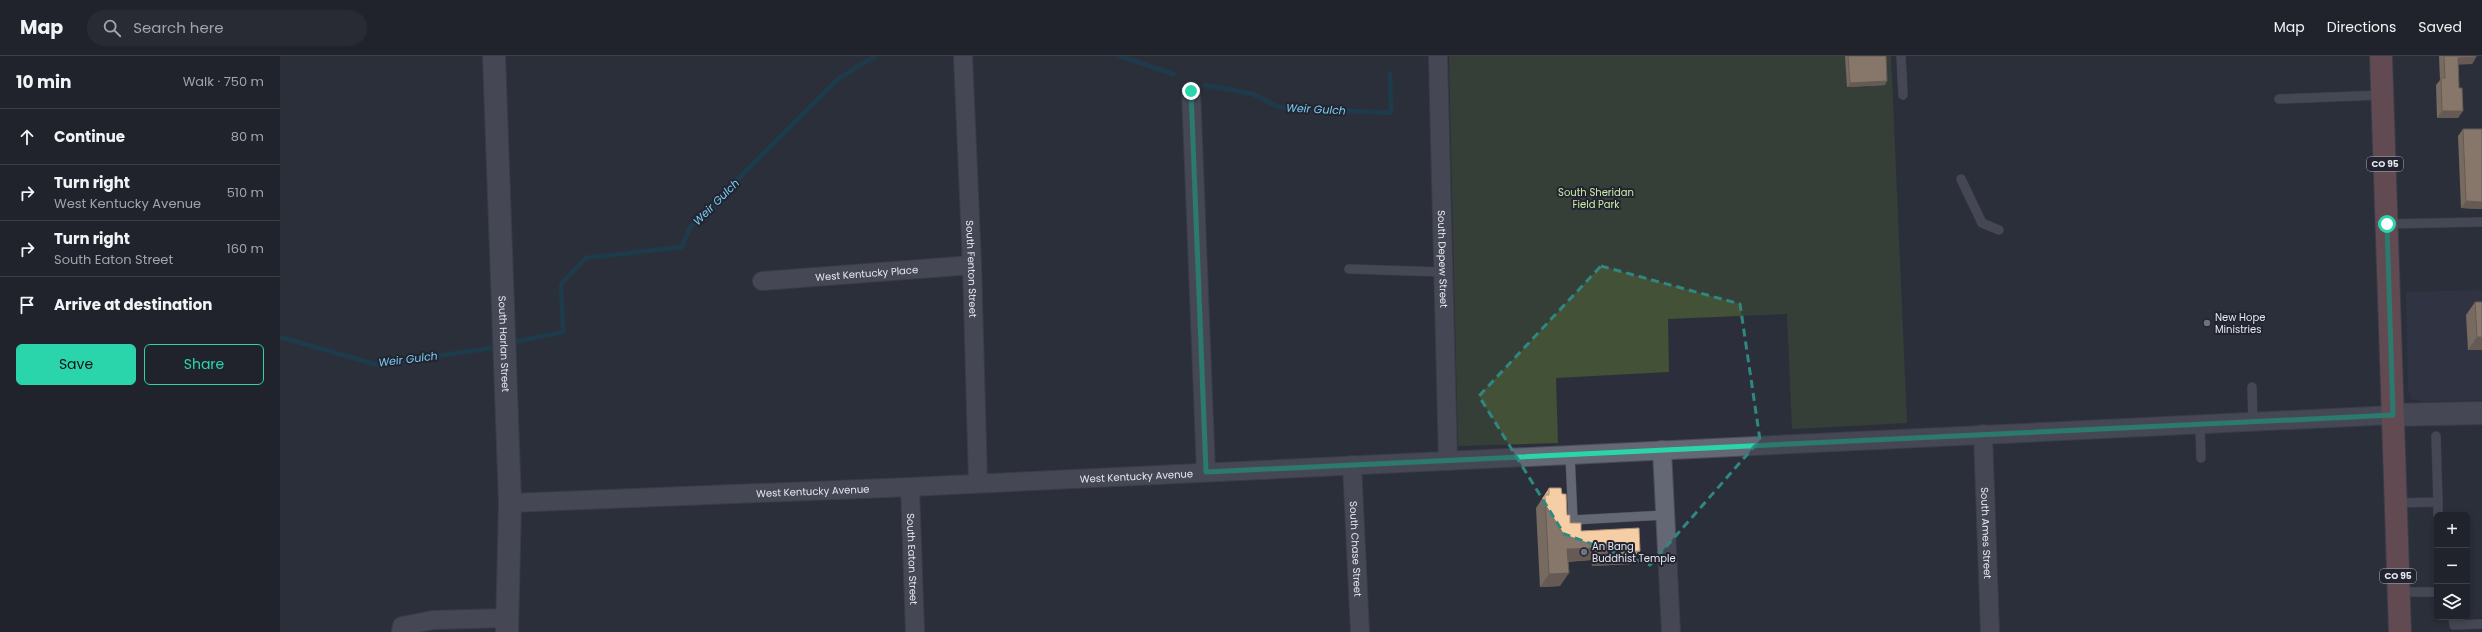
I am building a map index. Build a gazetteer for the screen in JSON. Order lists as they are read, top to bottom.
{
  "streets": {
    "main road": ["CO 95"],
    "street": [
      "South Depew Street",
      "South Fenton Street",
      "West Kentucky Place",
      "South Harlan Street",
      "West Kentucky Avenue",
      "South Ames Street",
      "South Chase Street",
      "South Eaton Street"
    ]
  },
  "crossings": [
    ["CO 95", "West Kentucky Avenue"],
    ["South Depew Street", "West Kentucky Avenue"],
    ["South Fenton Street", "West Kentucky Place"],
    ["South Fenton Street", "West Kentucky Avenue"],
    ["South Harlan Street", "West Kentucky Avenue"],
    ["West Kentucky Avenue", "South Ames Street"],
    ["West Kentucky Avenue", "South Chase Street"],
    ["West Kentucky Avenue", "South Eaton Street"]
  ],
  "water": ["Weir Gulch"],
  "parks": ["South Sheridan Field Park"],
  "places": ["New Hope Ministries", "An Bang Buddhist Temple"],
  "page": {
    "header": "Map",
    "search": "Search here",
    "nav": ["Map", "Directions", "Saved"],
    "heading": ["10 min", "Walk · 750 m"],
    "list": [
      ["Continue", "80 m"],
      ["Turn right", "West Kentucky Avenue", "510 m"],
      ["Turn right", "South Eaton Street", "160 m"],
      "Arrive at destination"
    ],
    "buttons": ["Save", "Share"],
    "map_buttons": ["+", "−"]
  }
}
